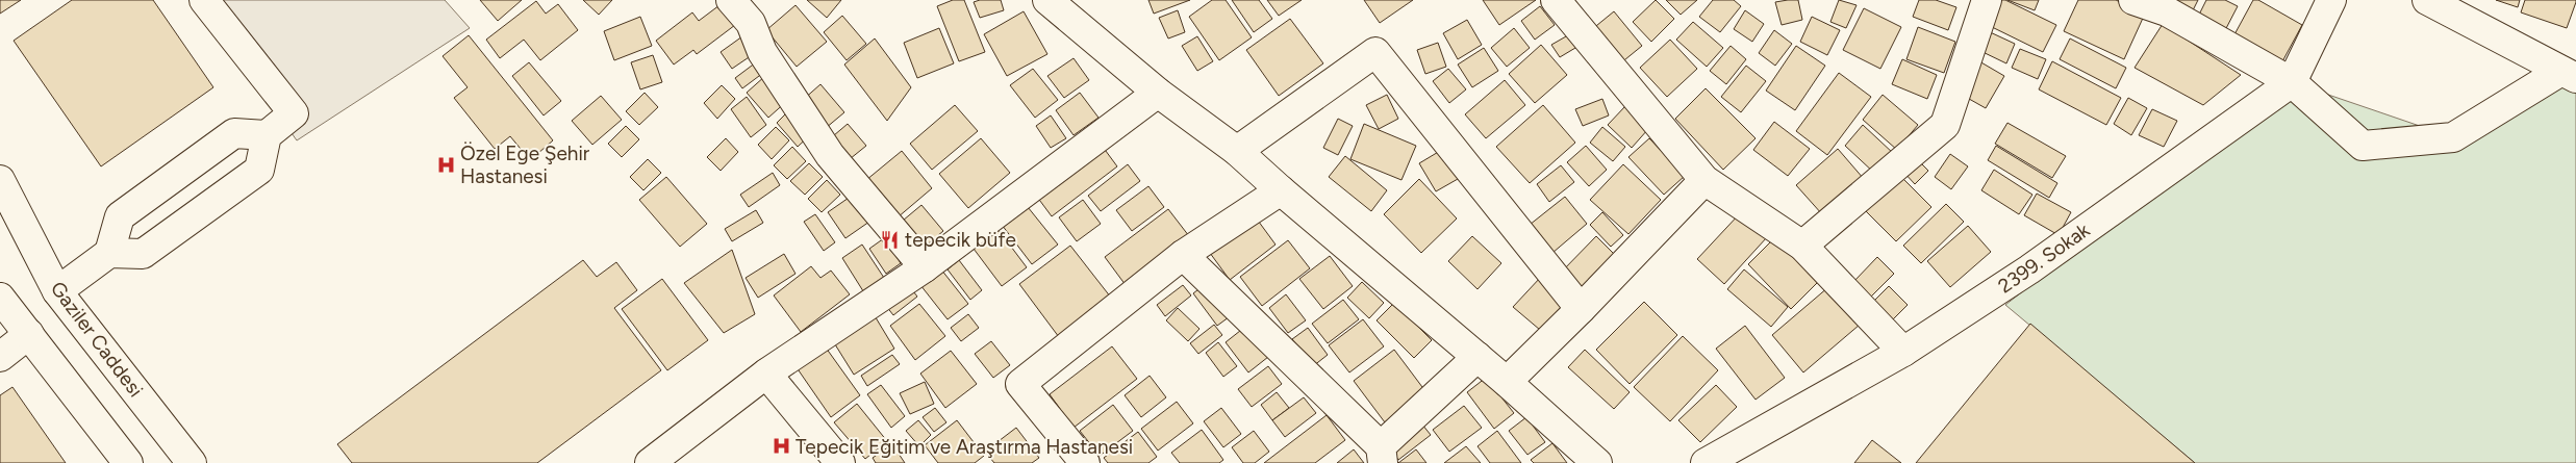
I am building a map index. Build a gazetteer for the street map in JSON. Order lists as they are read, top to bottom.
{
  "streets": {
    "street": ["2399. Sokak", "Gaziler Caddesi"]
  },
  "places": {
    "hospital": ["Özel Ege Şehir Hastanesi", "Tepecik Eğitim ve Araştırma Hastanesi"],
    "restaurant": ["tepecik büfe"]
  }
}
